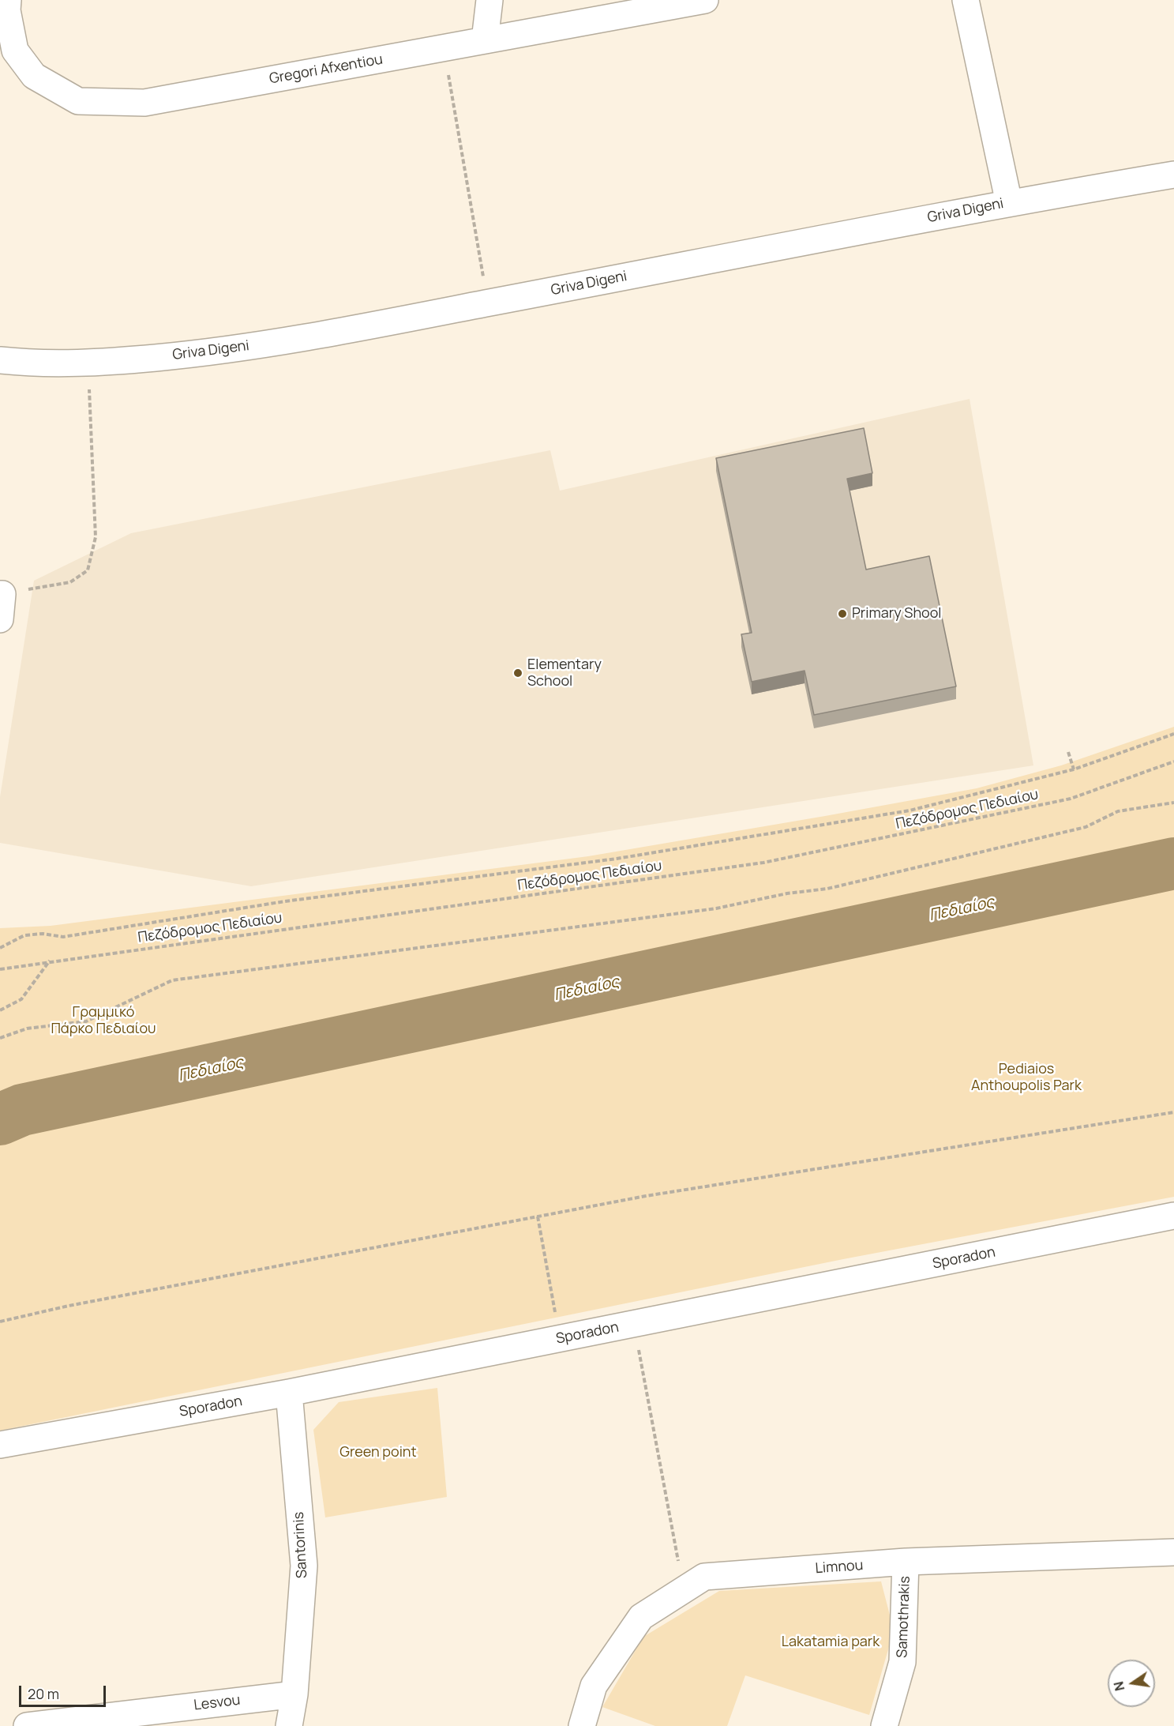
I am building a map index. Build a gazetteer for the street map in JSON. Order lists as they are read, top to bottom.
{
  "streets": {
    "street": [
      "Gregori Afxentiou",
      "Griva Digeni",
      "Sporadon",
      "Santorinis",
      "Limnou",
      "Samothrakis",
      "Lesvou"
    ],
    "path": ["Πεζόδρομος Πεδιαίου"]
  },
  "crossings": [
    ["Sporadon", "Santorinis"],
    ["Santorinis", "Lesvou"],
    ["Limnou", "Samothrakis"]
  ],
  "water": ["Πεδιαίος"],
  "parks": [
    "Γραμμικό Πάρκο Πεδιαίου",
    "Pediaios Anthoupolis Park",
    "Green point",
    "Lakatamia park"
  ],
  "places": ["Primary Shool", "Elementary School"],
  "scale_bar": "20 m",
  "north": "left"
}
